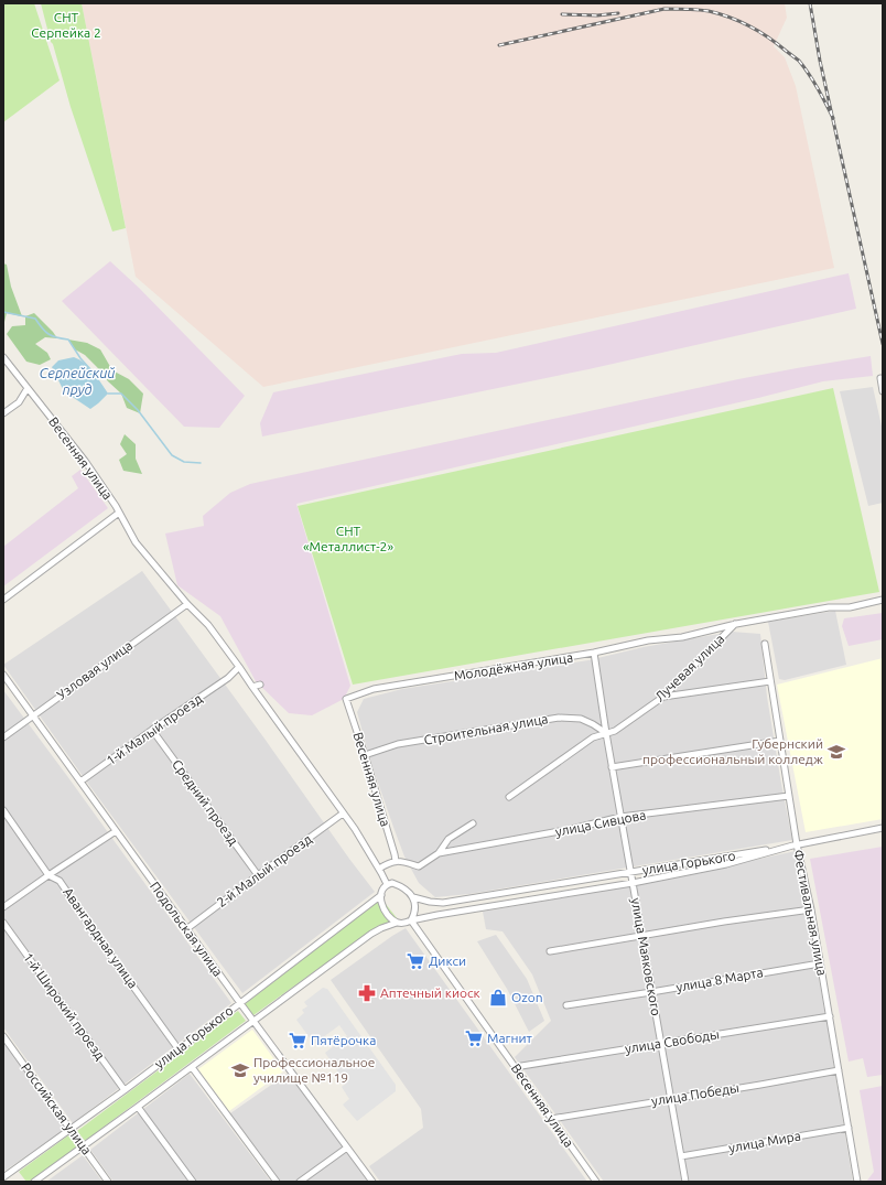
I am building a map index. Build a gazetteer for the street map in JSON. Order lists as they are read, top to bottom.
{
  "streets": {
    "street": [
      "Весенняя улица",
      "Молодёжная улица",
      "Лучевая улица",
      "Узловая улица",
      "1-й Малый проезд",
      "Строительная улица",
      "Средний проезд",
      "улица Сивцова",
      "улица Горького",
      "2-й Малый проезд",
      "Фестивальная улица",
      "Подольская улица",
      "Авангардная улица",
      "улица Маяковского",
      "улица 8 Марта",
      "1-й Широкий проезд",
      "улица Свободы",
      "улица Победы",
      "Российская улица",
      "улица Мира"
    ]
  },
  "crossings": [
    ["Весенняя улица", "Молодёжная улица"],
    ["Весенняя улица", "Узловая улица"],
    ["Весенняя улица", "1-й Малый проезд"],
    ["Весенняя улица", "Строительная улица"],
    ["Весенняя улица", "улица Горького"],
    ["Весенняя улица", "2-й Малый проезд"],
    ["Весенняя улица", "улица Свободы"],
    ["Весенняя улица", "улица Победы"],
    ["Молодёжная улица", "Лучевая улица"],
    ["Молодёжная улица", "улица Маяковского"],
    ["Лучевая улица", "Строительная улица"],
    ["Лучевая улица", "улица Маяковского"],
    ["Узловая улица", "Подольская улица"],
    ["1-й Малый проезд", "Средний проезд"],
    ["1-й Малый проезд", "Подольская улица"],
    ["Строительная улица", "улица Маяковского"],
    ["Средний проезд", "2-й Малый проезд"],
    ["улица Сивцова", "Фестивальная улица"],
    ["улица Сивцова", "улица Маяковского"],
    ["улица Горького", "Фестивальная улица"],
    ["улица Горького", "Подольская улица"],
    ["улица Горького", "Авангардная улица"],
    ["улица Горького", "улица Маяковского"],
    ["улица Горького", "1-й Широкий проезд"],
    ["улица Горького", "Российская улица"],
    ["2-й Малый проезд", "Подольская улица"],
    ["Фестивальная улица", "улица 8 Марта"],
    ["Фестивальная улица", "улица Свободы"],
    ["Фестивальная улица", "улица Победы"],
    ["Фестивальная улица", "улица Мира"],
    ["улица Маяковского", "улица 8 Марта"],
    ["улица Маяковского", "улица Свободы"],
    ["улица Маяковского", "улица Победы"],
    ["улица Маяковского", "улица Мира"]
  ],
  "water": ["Серпейский пруд"],
  "parks": ["СНТ Серпейка 2", "СНТ «Металлист-2»"],
  "places": {
    "school or university": ["Губернский профессиональный колледж", "Профессиональное училище №119"],
    "supermarket": ["Дикси", "Магнит", "Пятёрочка"],
    "pharmacy": ["Аптечный киоск"],
    "shop": ["Ozon"]
  }
}
